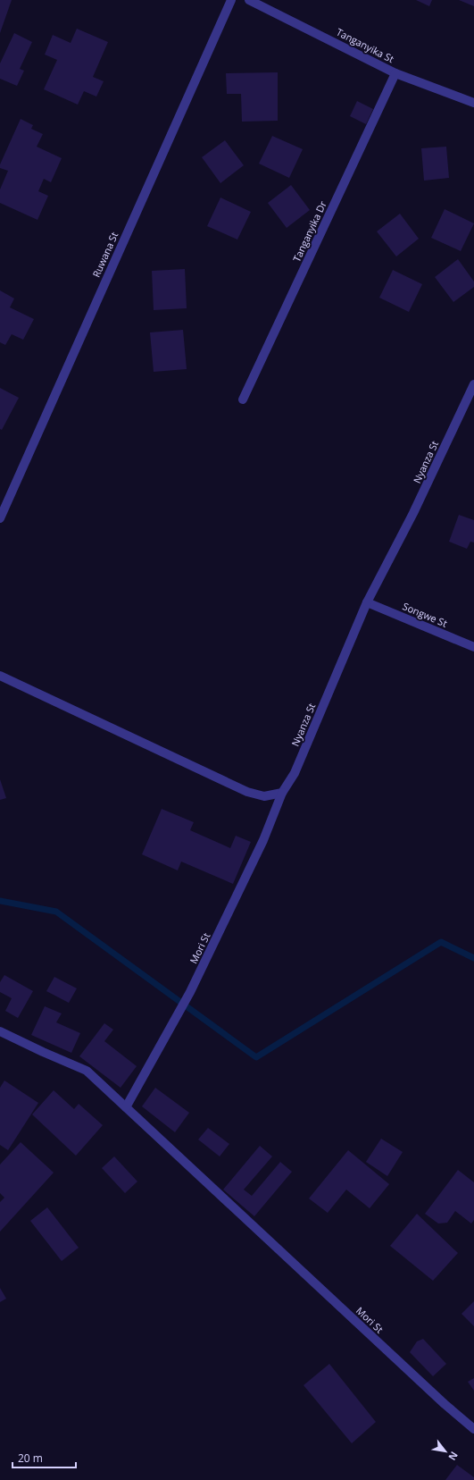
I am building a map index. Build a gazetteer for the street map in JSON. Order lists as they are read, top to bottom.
{
  "streets": {
    "street": [
      "Tanganyika St",
      "Tanganyika Dr",
      "Ruwana St",
      "Nyanza St",
      "Songwe St",
      "Mori St"
    ]
  },
  "crossings": [
    ["Tanganyika St", "Tanganyika Dr"],
    ["Nyanza St", "Songwe St"],
    ["Nyanza St", "Mori St"]
  ],
  "scale_bar": "20 m",
  "north": "bottom right"
}
